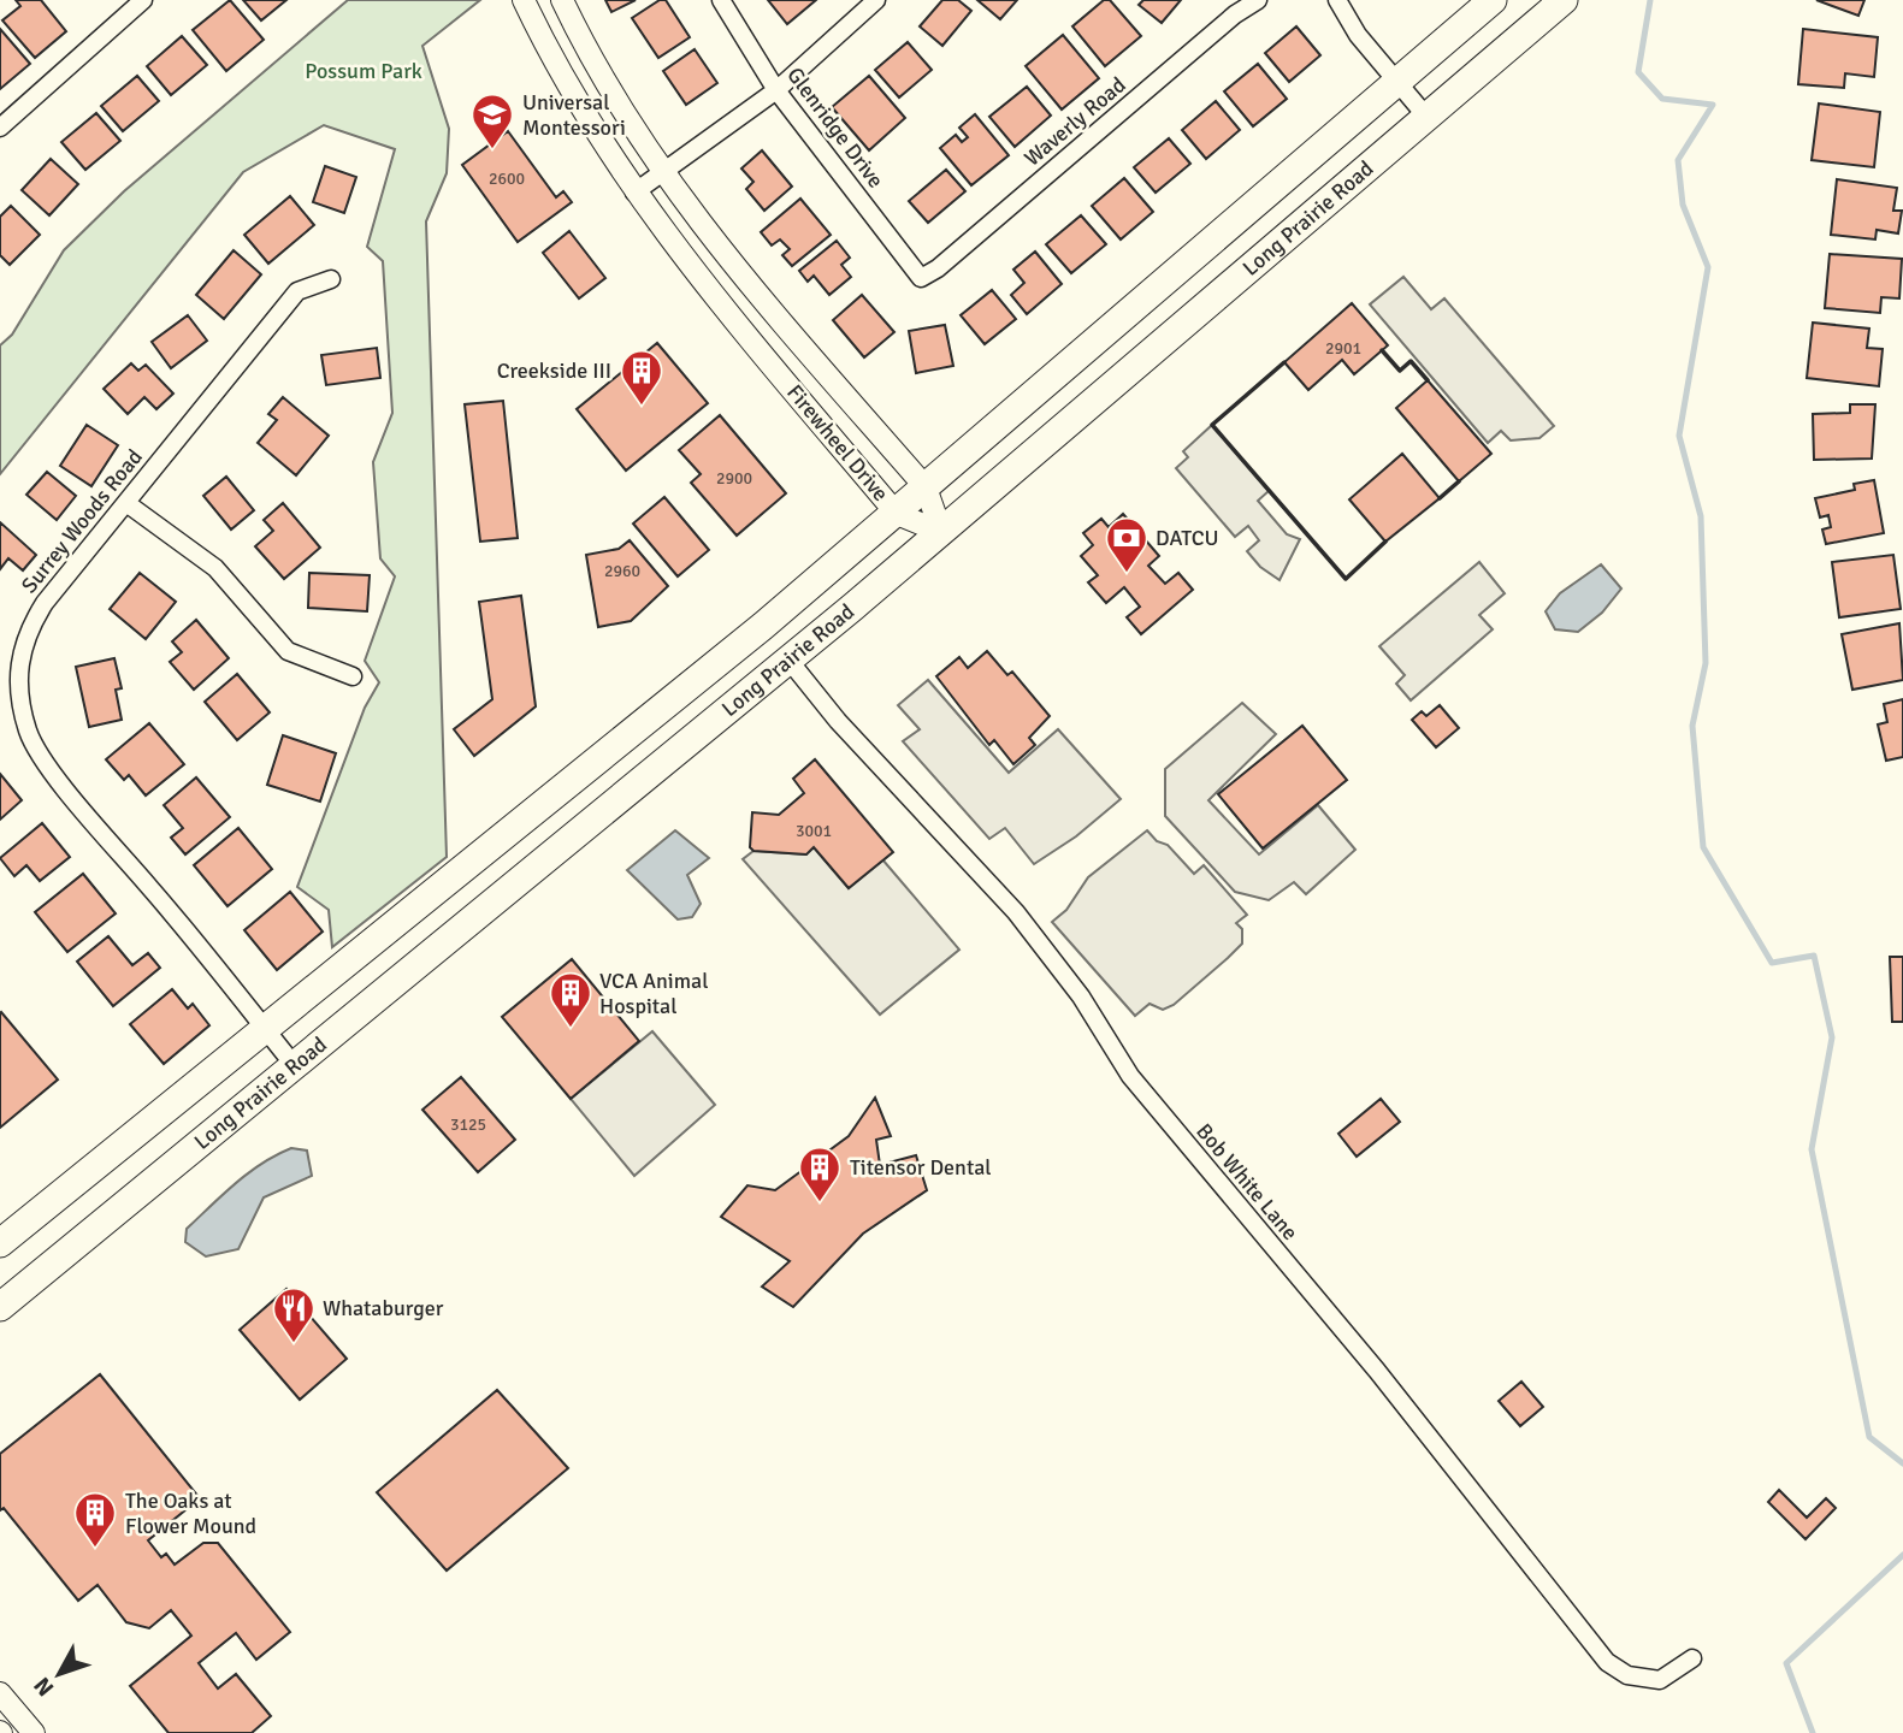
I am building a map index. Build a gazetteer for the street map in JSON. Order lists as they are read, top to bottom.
{
  "streets": {
    "main road": ["Long Prairie Road"],
    "street": [
      "Waverly Road",
      "Glenridge Drive",
      "Firewheel Drive",
      "Surrey Woods Road",
      "Bob White Lane"
    ]
  },
  "crossings": [
    ["Waverly Road", "Glenridge Drive"],
    ["Long Prairie Road", "Firewheel Drive"],
    ["Long Prairie Road", "Surrey Woods Road"],
    ["Long Prairie Road", "Bob White Lane"]
  ],
  "parks": ["Possum Park"],
  "places": {
    "school or university": ["Universal Montessori"],
    "building": [
      "Creekside III",
      "VCA Animal Hospital",
      "Titensor Dental",
      "The Oaks at Flower Mound"
    ],
    "bank": ["DATCU"],
    "restaurant": ["Whataburger"]
  },
  "house_numbers": [
    "2600",
    "2901",
    "2900",
    "2960",
    "3001",
    "3125"
  ],
  "north": "bottom left"
}
